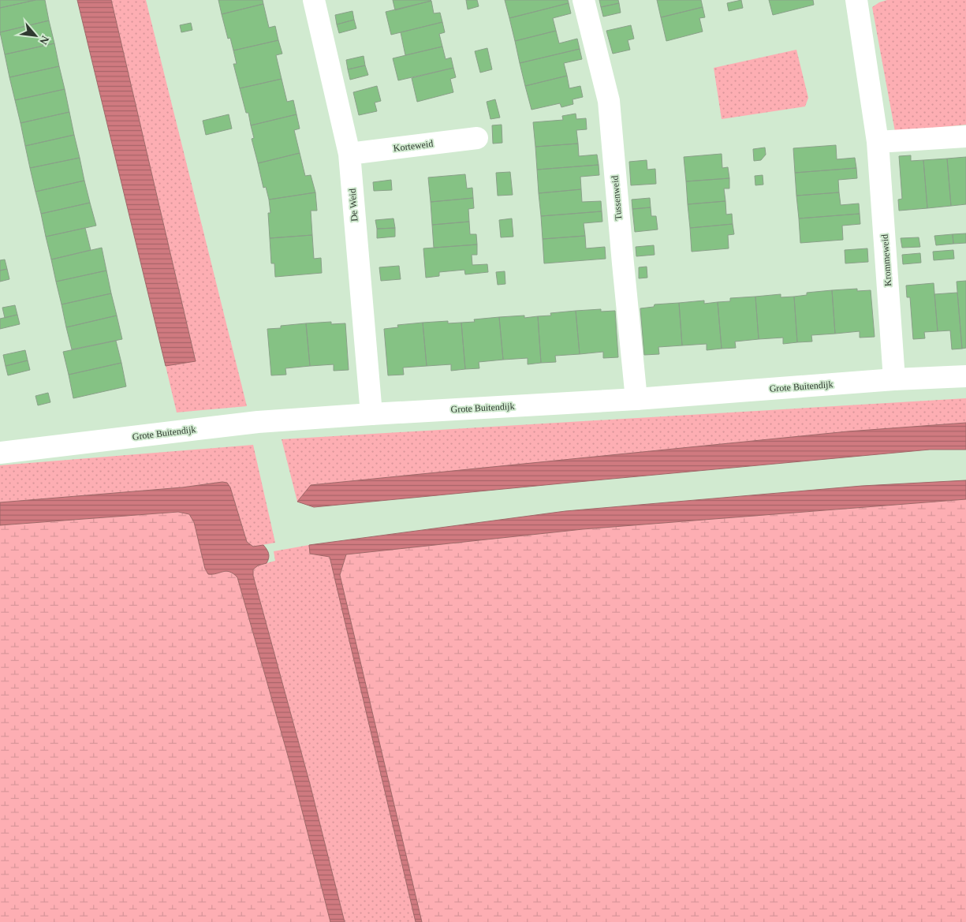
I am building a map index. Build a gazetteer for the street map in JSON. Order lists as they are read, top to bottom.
{
  "streets": {
    "street": [
      "Korteweid",
      "Tussenweid",
      "De Weid",
      "Krommeweid",
      "Grote Buitendijk"
    ]
  },
  "crossings": [
    ["Korteweid", "De Weid"],
    ["Tussenweid", "Grote Buitendijk"],
    ["De Weid", "Grote Buitendijk"],
    ["Krommeweid", "Grote Buitendijk"]
  ],
  "north": "bottom right"
}
